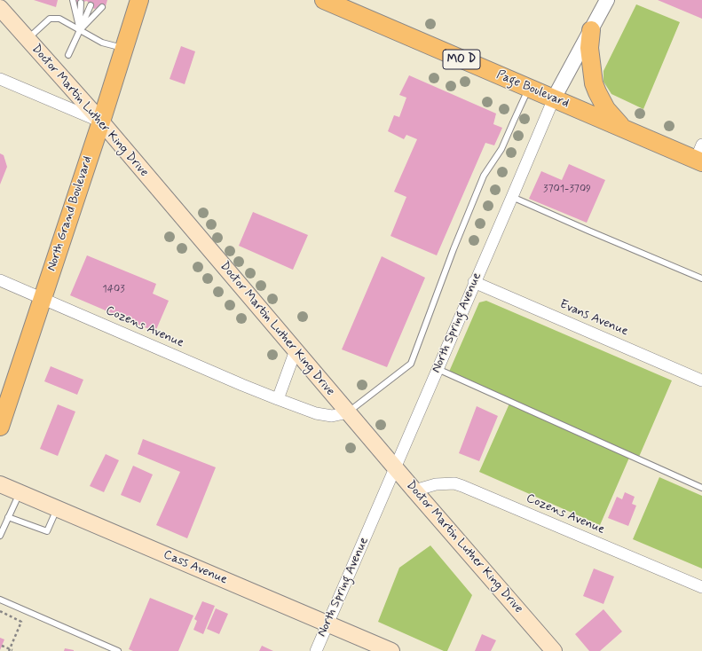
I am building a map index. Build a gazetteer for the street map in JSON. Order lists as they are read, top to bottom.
{
  "streets": {
    "main road": [
      "MO D",
      "Page Boulevard",
      "Doctor Martin Luther King Drive",
      "North Grand Boulevard",
      "Cass Avenue"
    ],
    "street": ["Evans Avenue", "North Spring Avenue", "Cozens Avenue"]
  },
  "crossings": [
    ["Page Boulevard", "North Spring Avenue"],
    ["Doctor Martin Luther King Drive", "North Grand Boulevard"],
    ["Doctor Martin Luther King Drive", "North Spring Avenue"],
    ["Doctor Martin Luther King Drive", "Cozens Avenue"],
    ["North Grand Boulevard", "Cozens Avenue"],
    ["Evans Avenue", "North Spring Avenue"],
    ["North Spring Avenue", "Cass Avenue"]
  ],
  "house_numbers": ["3701-3709", "1403"]
}
